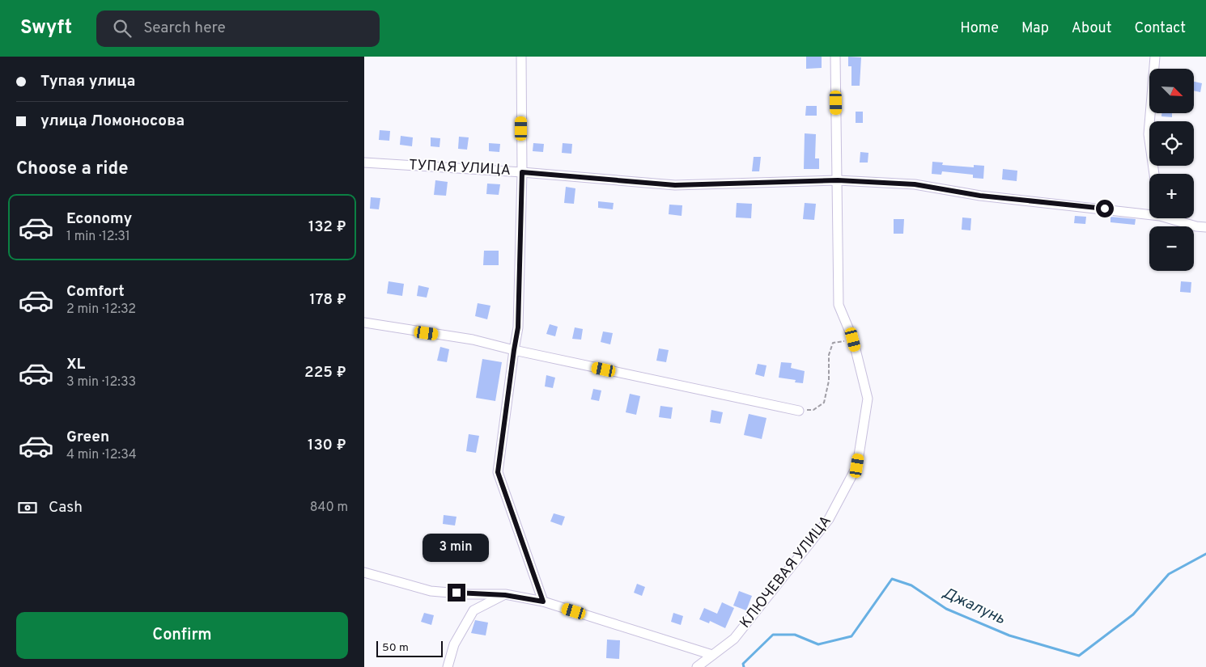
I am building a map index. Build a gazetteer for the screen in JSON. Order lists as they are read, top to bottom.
{
  "streets": {
    "street": ["ТУПАЯ УЛИЦА", "КЛЮЧЕВАЯ УЛИЦА"]
  },
  "crossings": [
    ["ТУПАЯ УЛИЦА", "КЛЮЧЕВАЯ УЛИЦА"]
  ],
  "water": ["Джалунь"],
  "scale_bar": "50 m",
  "north": "bottom right",
  "page": {
    "header": "Swyft",
    "search": "Search here",
    "nav": [
      "Home",
      "Map",
      "About",
      "Contact"
    ],
    "banner": ["Тупая улица", "улица Ломоносова"],
    "map_buttons": ["+", "−"],
    "heading": "Choose a ride",
    "list": [
      {
        "name": "Economy",
        "note": "1 min · 12:31",
        "value": "132 ₽"
      },
      {
        "name": "Comfort",
        "note": "2 min · 12:32",
        "value": "178 ₽"
      },
      {
        "name": "XL",
        "note": "3 min · 12:33",
        "value": "225 ₽"
      },
      {
        "name": "Green",
        "note": "4 min · 12:34",
        "value": "130 ₽"
      }
    ],
    "pay": ["Cash", "840 m"],
    "bubble": "3 min",
    "buttons": "Confirm",
    "scale": "50 m"
  }
}
